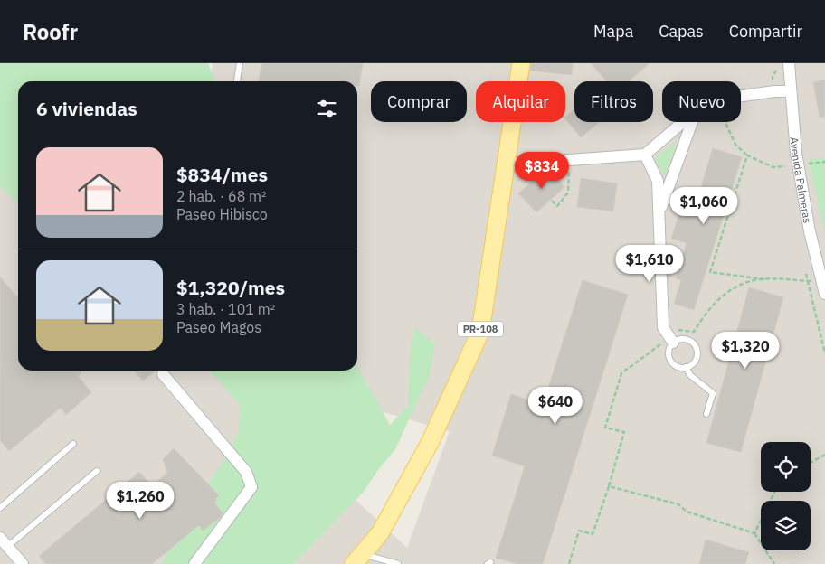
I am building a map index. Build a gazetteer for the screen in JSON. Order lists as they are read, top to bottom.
{
  "streets": {
    "main road": ["PR-108"],
    "street": ["Avenida Palmeras"]
  },
  "page": {
    "header": "Roofr",
    "nav": ["Mapa", "Capas", "Compartir"],
    "chip": [
      "Comprar",
      "Alquilar",
      "Filtros",
      "Nuevo"
    ],
    "heading": "6 viviendas",
    "list": [
      {
        "name": "$834/mes",
        "note": "2 hab. · 68 m² · Paseo Hibisco"
      },
      {
        "name": "$1,320/mes",
        "note": "3 hab. · 101 m² · Paseo Magos"
      }
    ],
    "price": [
      "$834",
      "$1,060",
      "$1,610",
      "$1,320",
      "$640",
      "$1,260"
    ]
  }
}
